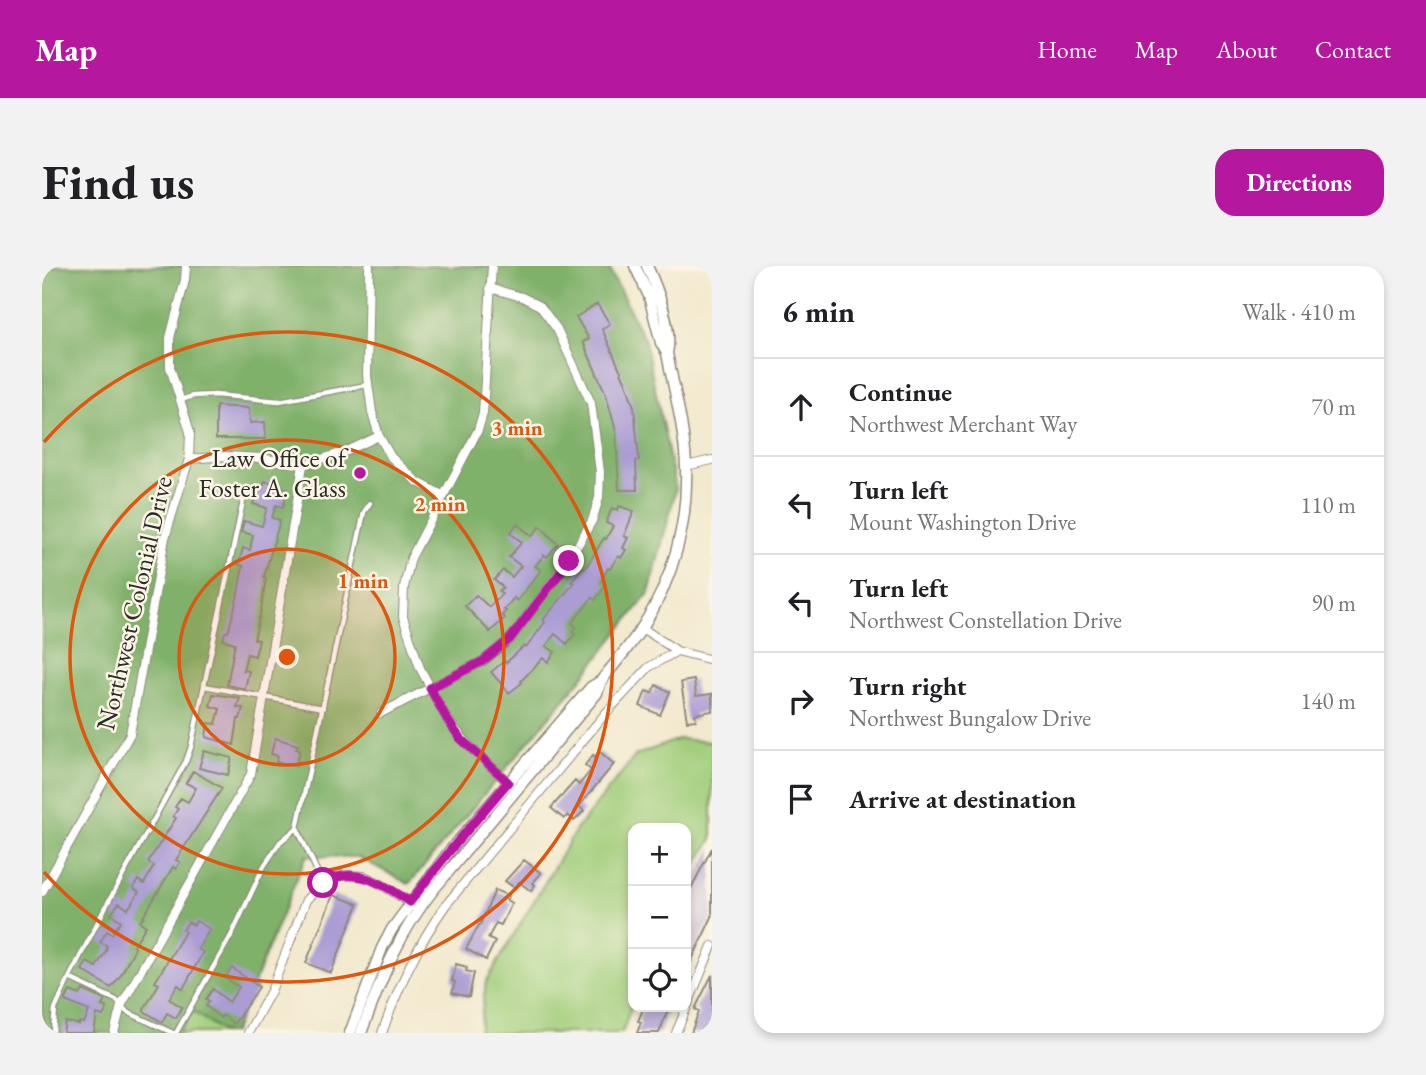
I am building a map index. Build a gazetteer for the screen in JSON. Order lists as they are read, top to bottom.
{
  "streets": {
    "street": ["Northwest Colonial Drive"]
  },
  "places": ["Law Office of Foster A. Glass"],
  "page": {
    "header": "Map",
    "nav": [
      "Home",
      "Map",
      "About",
      "Contact"
    ],
    "buttons": "Directions",
    "title": "Find us",
    "heading": ["6 min", "Walk · 410 m"],
    "list": [
      ["Continue", "Northwest Merchant Way", "70 m"],
      ["Turn left", "Mount Washington Drive", "110 m"],
      ["Turn left", "Northwest Constellation Drive", "90 m"],
      ["Turn right", "Northwest Bungalow Drive", "140 m"],
      "Arrive at destination"
    ],
    "map_buttons": ["+", "−"]
  },
  "rings": ["3 min", "2 min", "1 min"]
}
